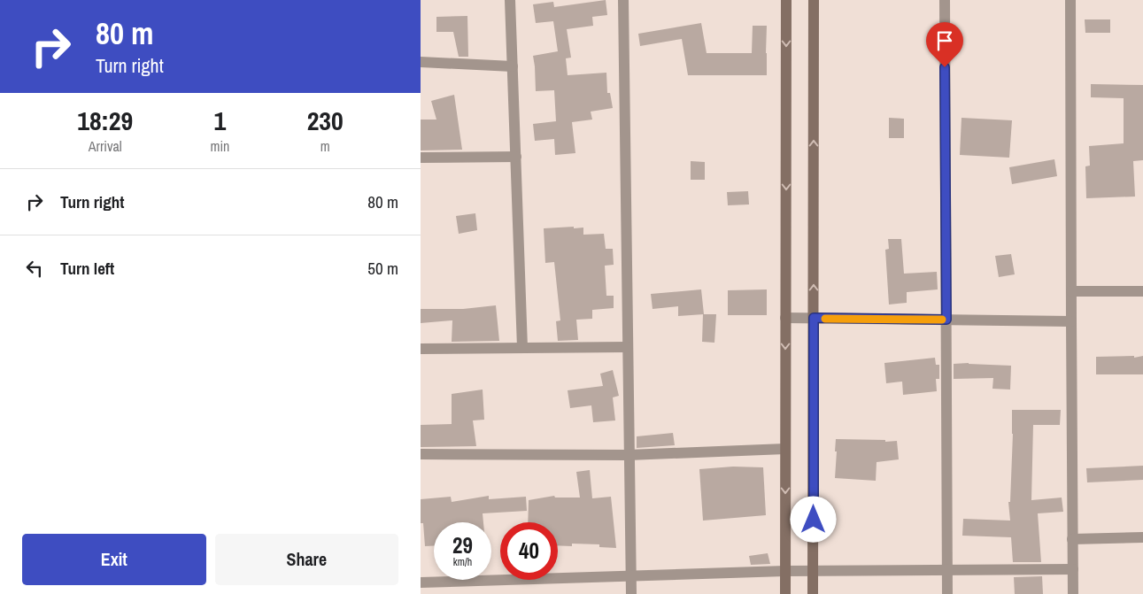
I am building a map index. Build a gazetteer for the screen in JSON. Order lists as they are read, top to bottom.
{
  "page": {
    "turn": ["80 m", "Turn right"],
    "eta": [
      "18:29",
      "Arrival",
      "1",
      "min",
      "230",
      "m"
    ],
    "list": [
      {
        "name": "Turn right",
        "value": "80 m"
      },
      {
        "name": "Turn left",
        "value": "50 m"
      }
    ],
    "speed": "29 km/h",
    "limit": "40",
    "buttons": ["Exit", "Share"]
  }
}
